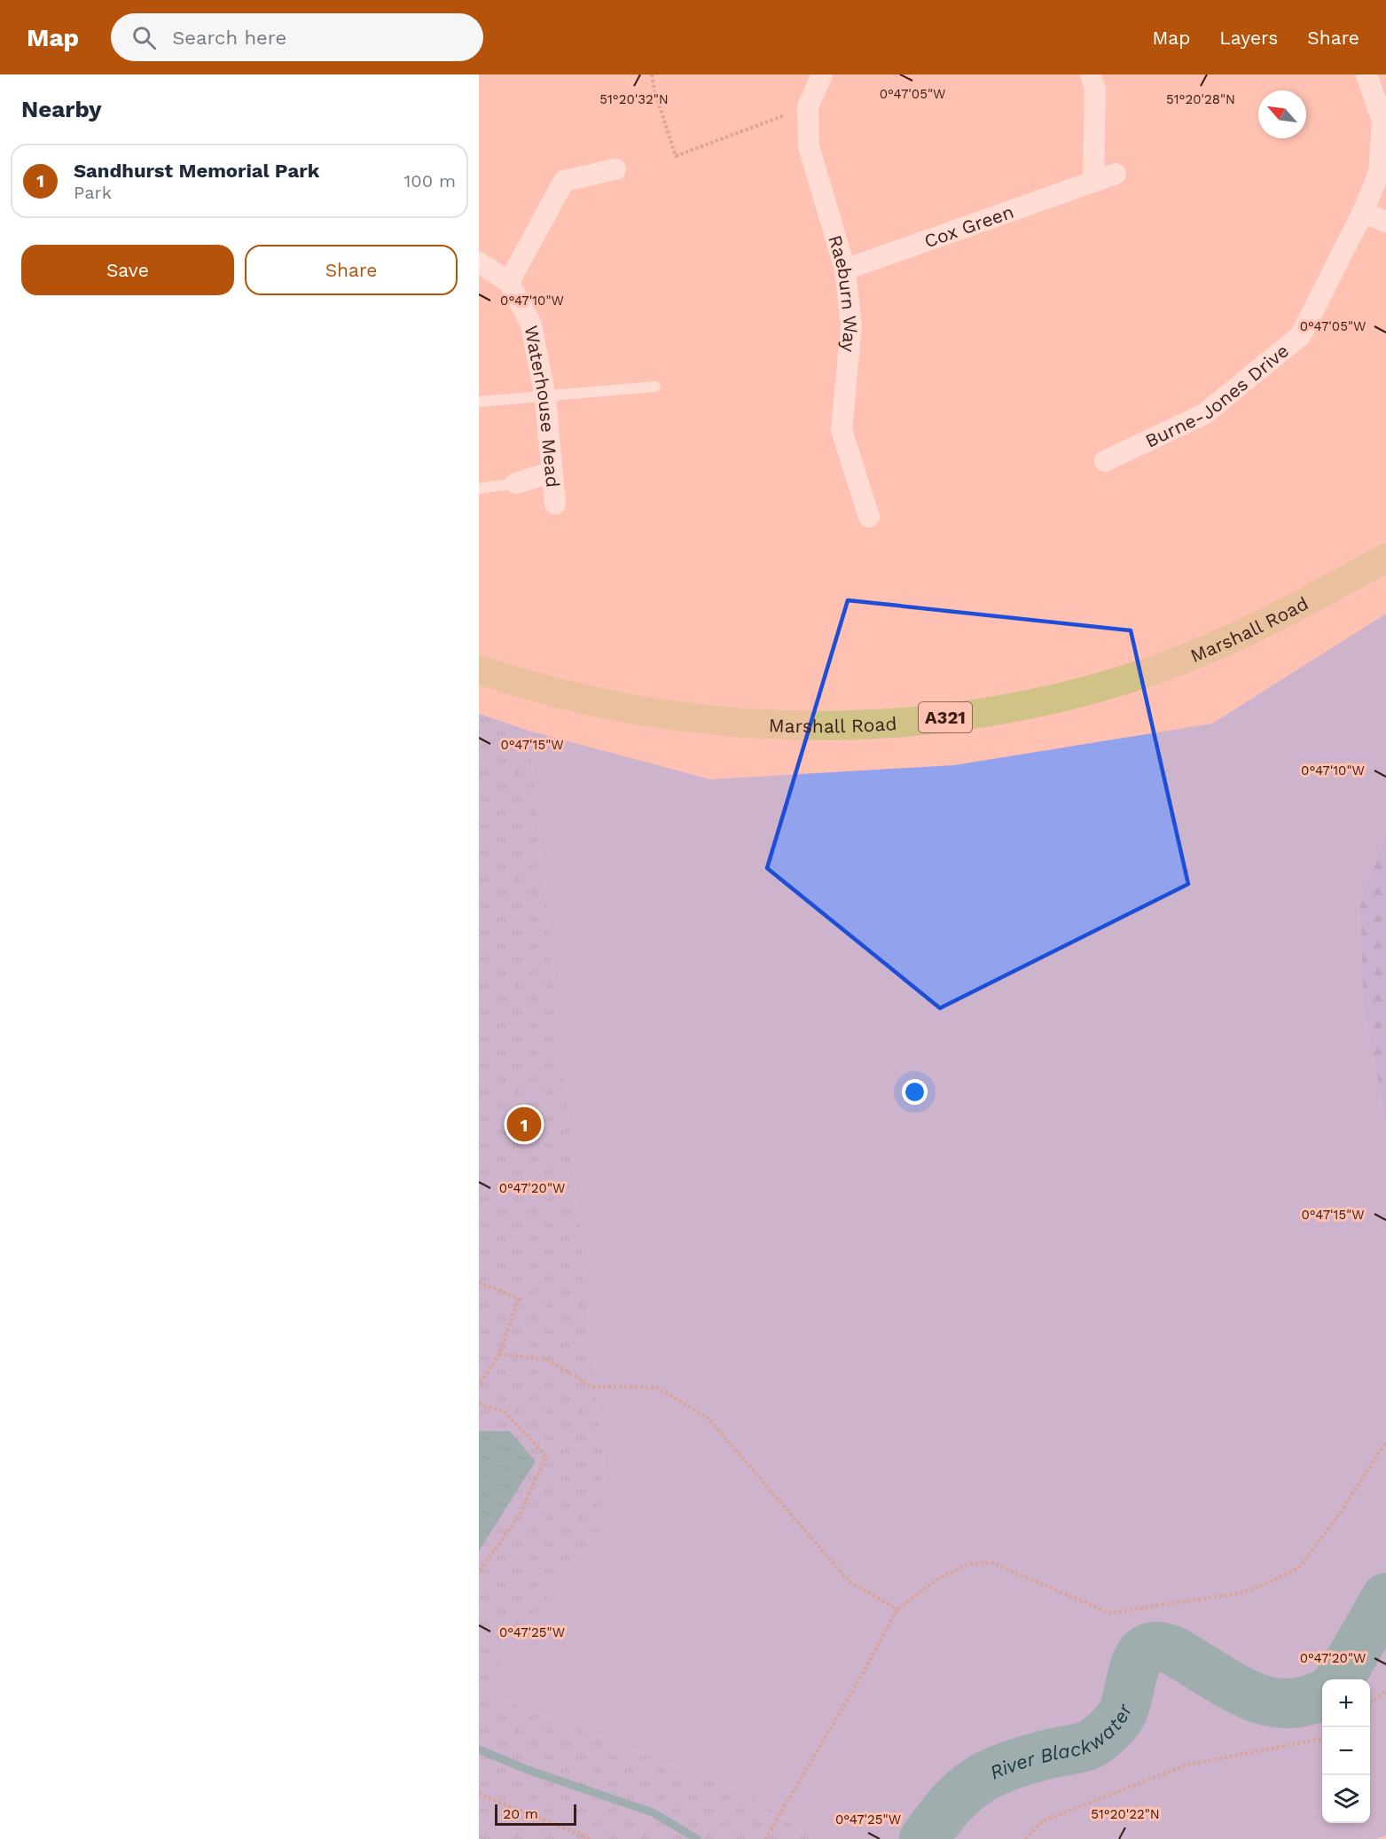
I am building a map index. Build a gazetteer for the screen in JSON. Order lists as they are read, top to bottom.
{
  "streets": {
    "main road": ["Marshall Road", "A321"],
    "street": [
      "Cox Green",
      "Raeburn Way",
      "Burne-Jones Drive",
      "Waterhouse Mead"
    ]
  },
  "crossings": [
    ["Cox Green", "Raeburn Way"]
  ],
  "water": ["River Blackwater"],
  "scale_bar": "20 m",
  "north": "top left",
  "page": {
    "header": "Map",
    "search": "Search here",
    "nav": ["Map", "Layers", "Share"],
    "heading": "Nearby",
    "list": [
      {
        "mark": "1",
        "name": "Sandhurst Memorial Park",
        "note": "Park",
        "value": "100 m"
      }
    ],
    "buttons": ["Save", "Share"],
    "pins": "1",
    "map_buttons": ["+", "−"],
    "scale": "20 m"
  },
  "coordinates": [
    "0°47'05\"W",
    "51°20'28\"N",
    "51°20'32\"N",
    "0°47'10\"W",
    "0°47'15\"W",
    "0°47'20\"W",
    "0°47'25\"W",
    "51°20'22\"N"
  ]
}
